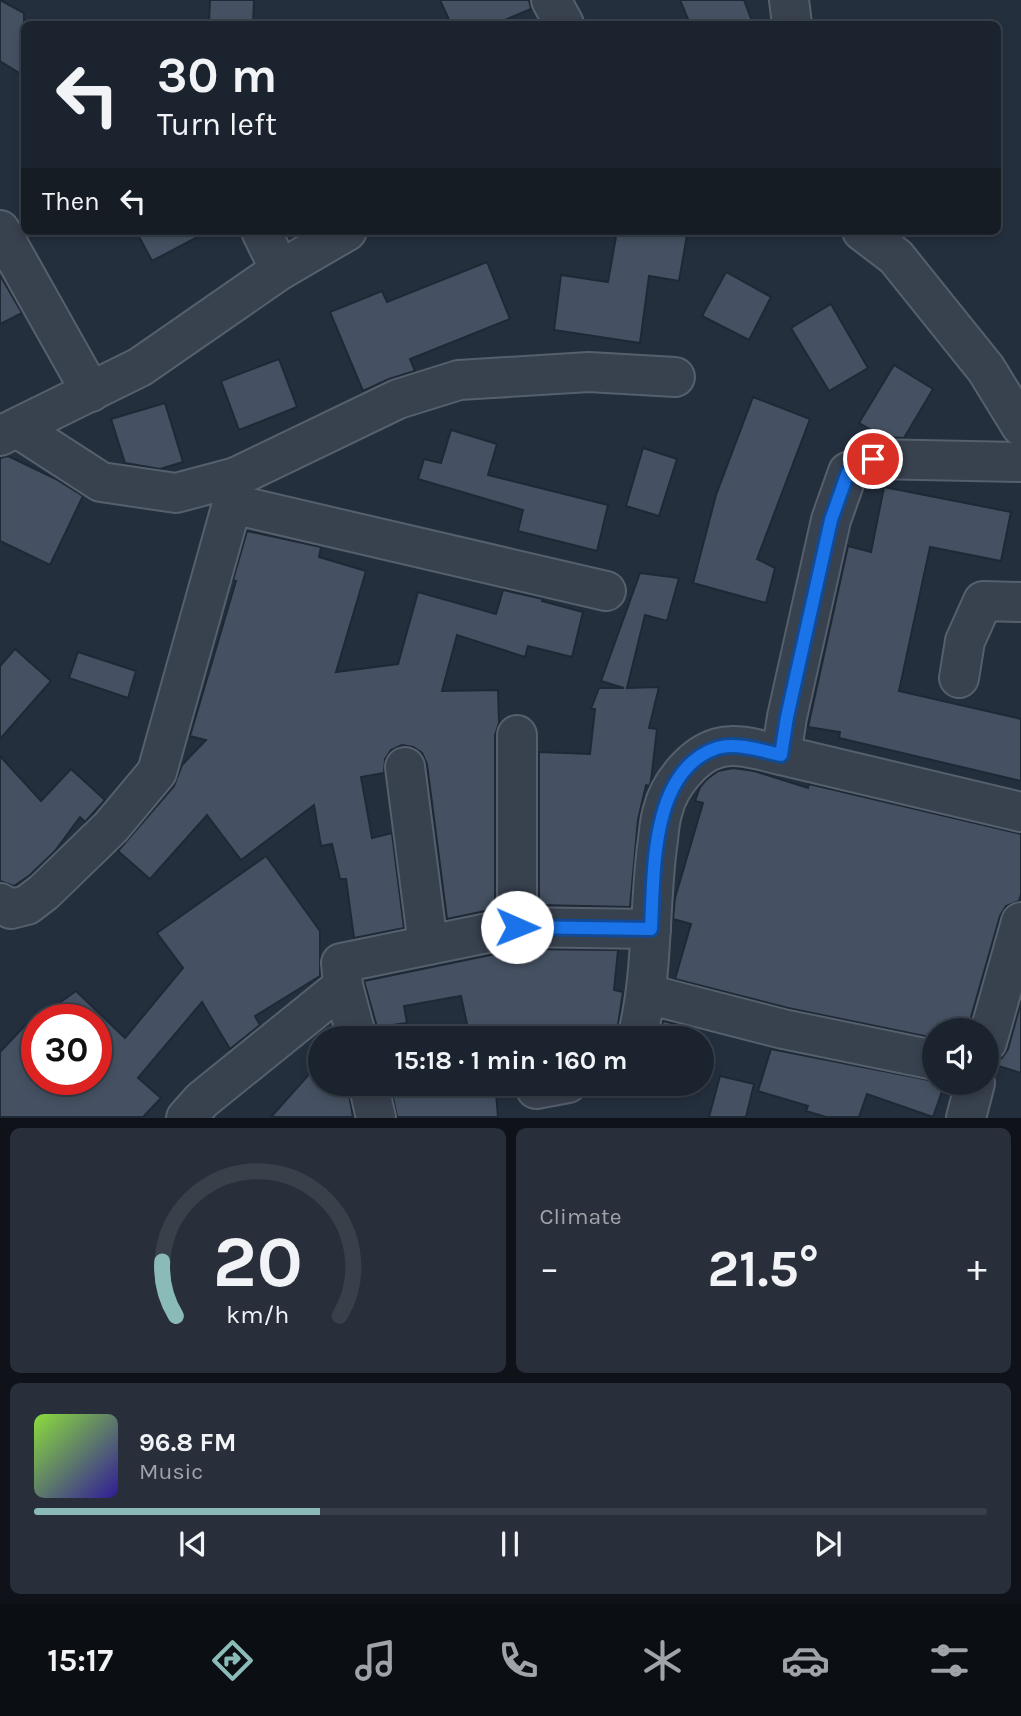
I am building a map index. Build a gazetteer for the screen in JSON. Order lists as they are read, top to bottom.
{
  "page": {
    "turn": ["30 m", "Turn left"],
    "then": "Then",
    "limit": "30",
    "trip": "15:18 · 1 min · 160 m",
    "tile": "Climate",
    "heat": ["−", "21.5°", "+"],
    "song": ["96.8 FM", "Music"],
    "tabs": "15:17",
    "gauge": ["20", "km/h"]
  }
}
